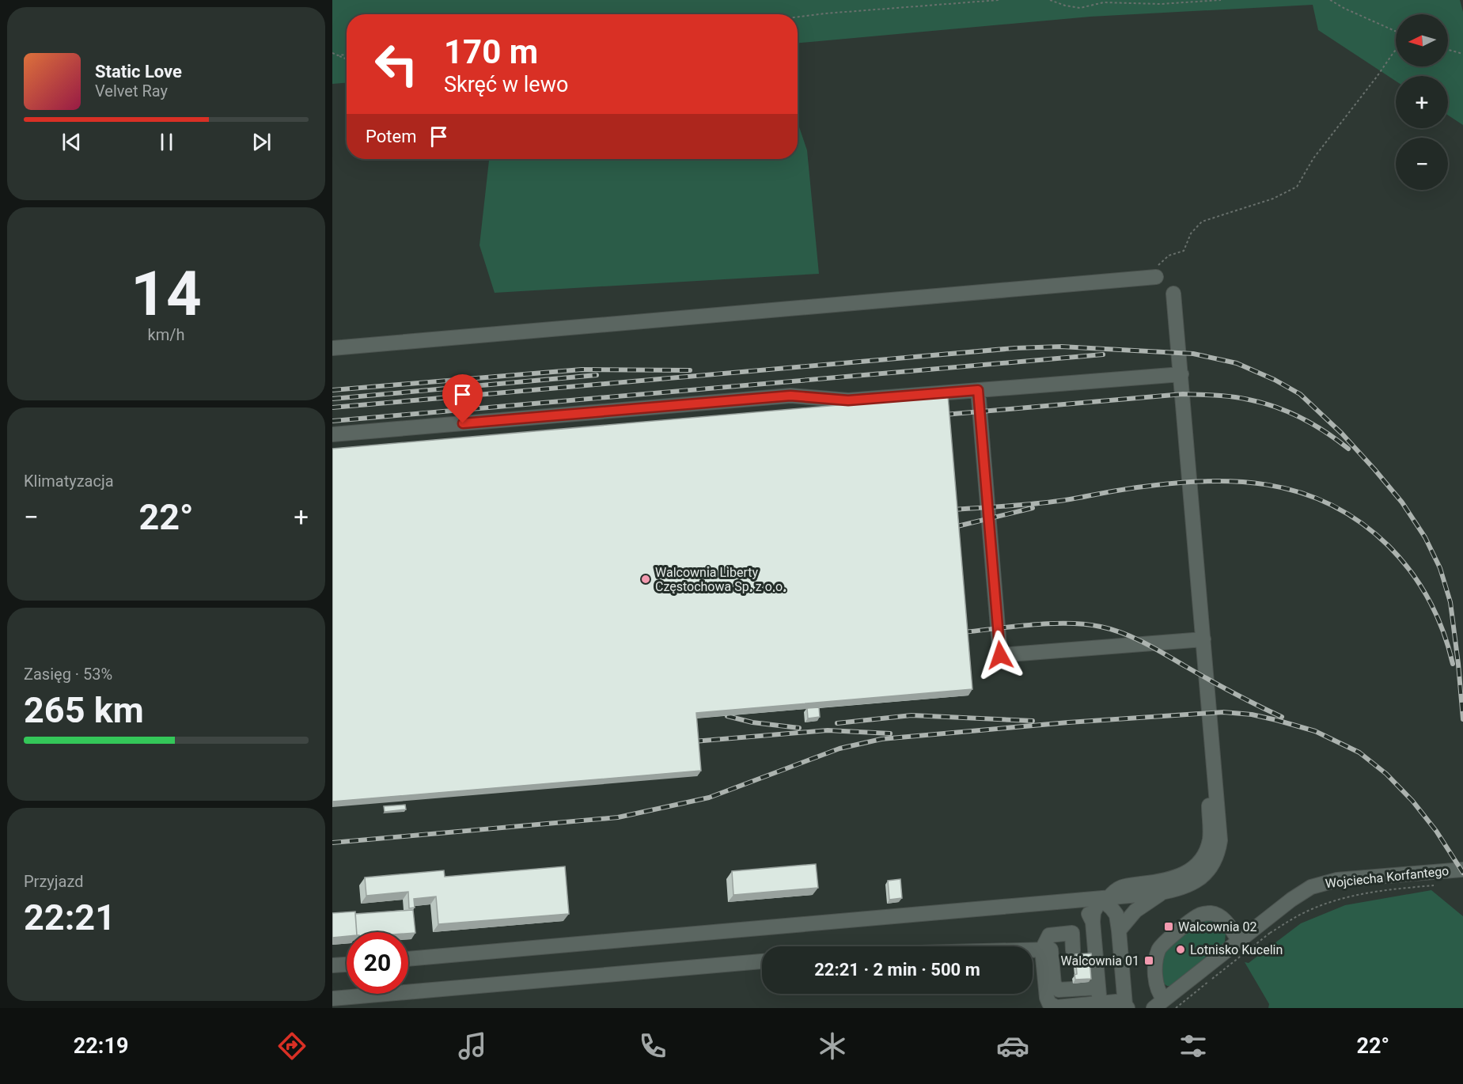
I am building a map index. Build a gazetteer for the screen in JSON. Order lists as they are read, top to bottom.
{
  "streets": {
    "street": ["Wojciecha Korfantego"]
  },
  "places": {
    "other": ["Walcownia Liberty Częstochowa Sp. z o.o.", "Lotnisko Kucelin"],
    "transit": ["Walcownia 02", "Walcownia 01"]
  },
  "north": "left",
  "page": {
    "map_buttons": ["+", "−"],
    "turn": ["170 m", "Skręć w lewo"],
    "song": ["Static Love", "Velvet Ray"],
    "then": "Potem",
    "tile": [
      ["14", "km/h"],
      "Klimatyzacja",
      ["Zasięg · 53%", "265 km"],
      ["Przyjazd", "22:21"]
    ],
    "heat": ["−", "22°", "+"],
    "limit": "20",
    "trip": "22:21 · 2 min · 500 m",
    "tabs": ["22:19", "22°"]
  }
}
